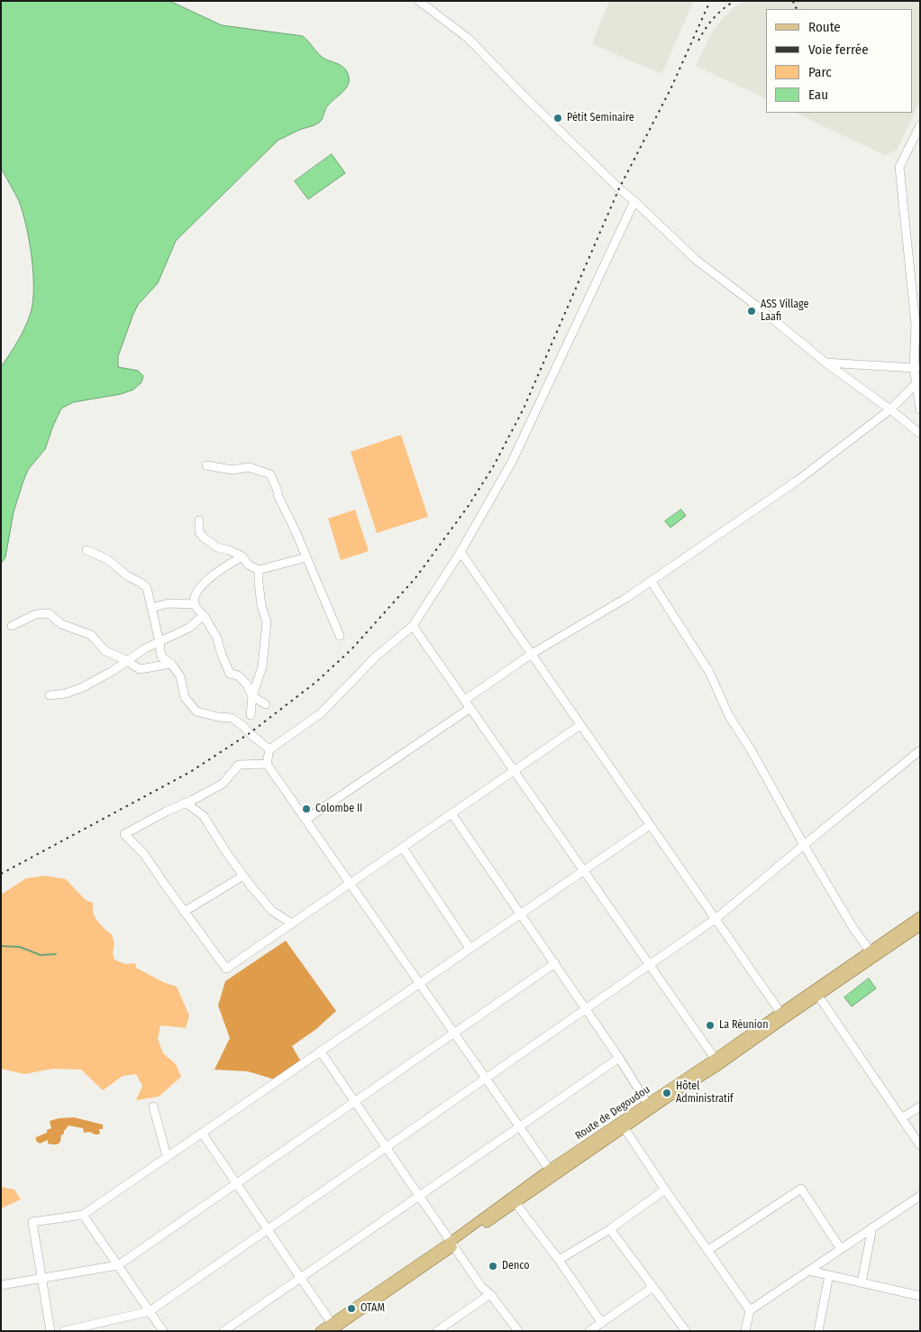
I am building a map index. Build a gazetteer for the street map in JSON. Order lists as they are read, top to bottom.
{
  "streets": {
    "main road": ["Route de Degoudou"]
  },
  "places": [
    "Pétit Seminaire",
    "ASS Village Laafi",
    "Colombe II",
    "La Réunion",
    "Hôtel Administratif",
    "Denco",
    "OTAM"
  ],
  "legend": [
    "Route",
    "Voie ferrée",
    "Parc",
    "Eau"
  ]
}
